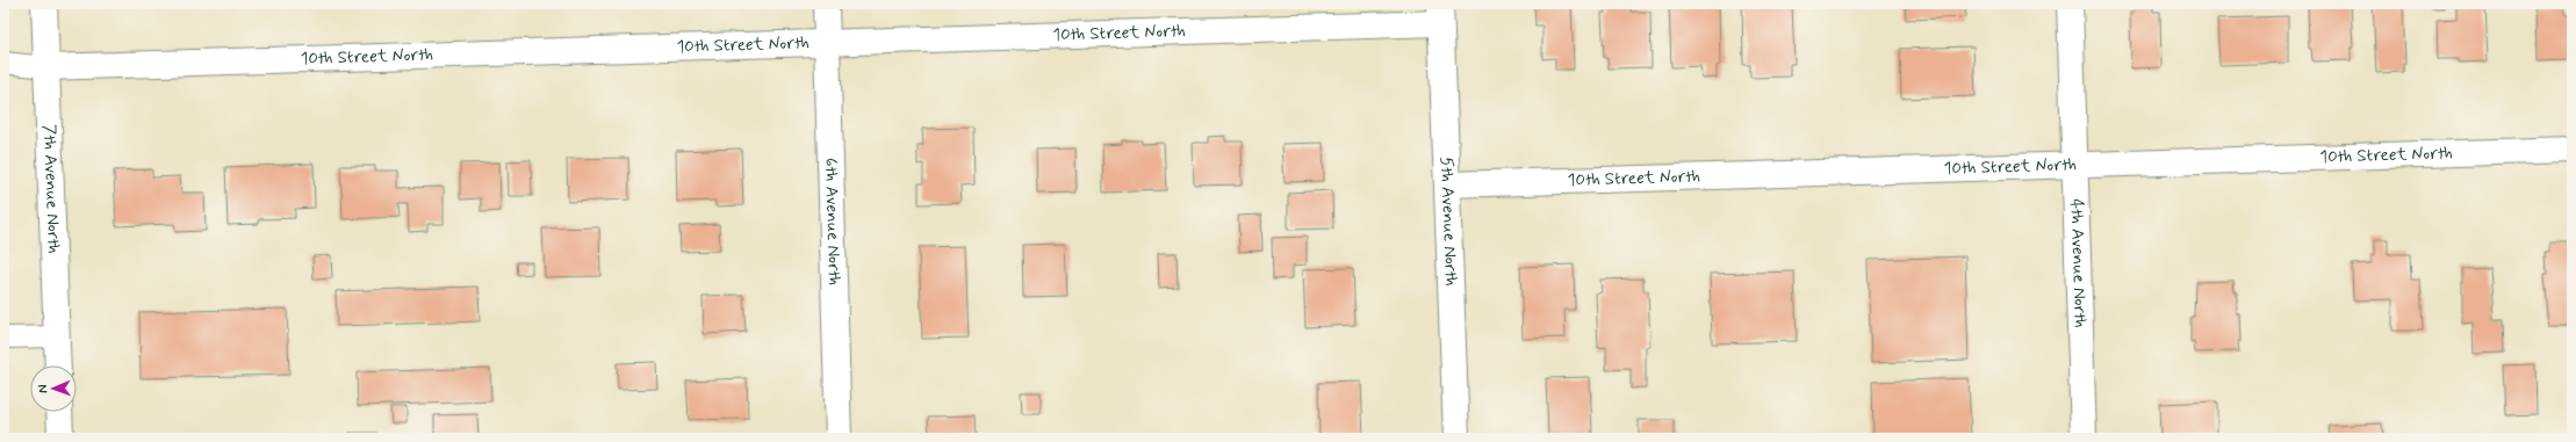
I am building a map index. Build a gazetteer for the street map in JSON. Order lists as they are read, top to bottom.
{
  "streets": {
    "street": [
      "10th Street North",
      "7th Avenue North",
      "6th Avenue North",
      "5th Avenue North",
      "4th Avenue North"
    ]
  },
  "crossings": [
    ["10th Street North", "7th Avenue North"],
    ["10th Street North", "6th Avenue North"],
    ["10th Street North", "5th Avenue North"],
    ["10th Street North", "4th Avenue North"]
  ],
  "north": "left"
}
